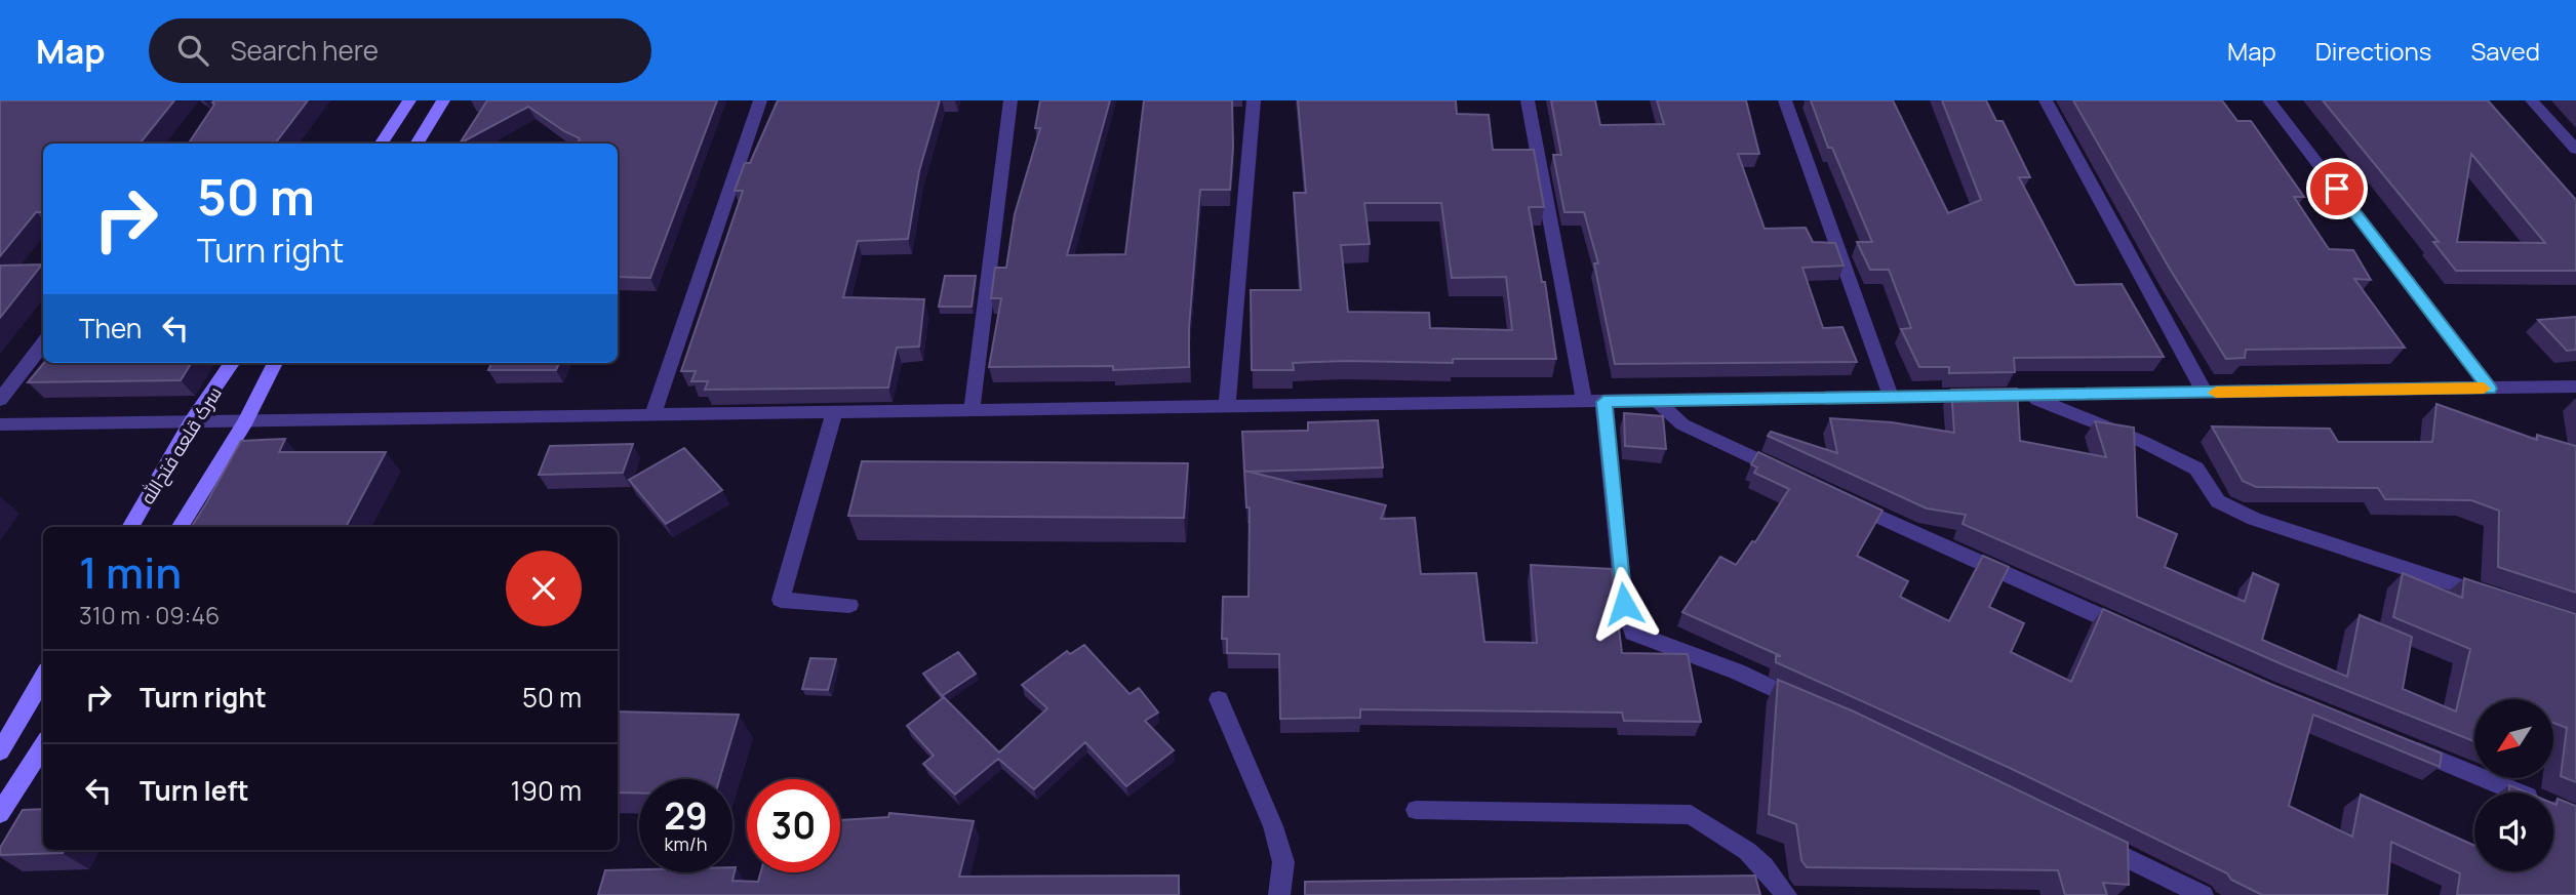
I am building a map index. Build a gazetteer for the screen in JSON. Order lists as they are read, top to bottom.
{
  "streets": {
    "main road": ["سرک قلعه فتح‌الله"]
  },
  "north": "bottom left",
  "page": {
    "header": "Map",
    "search": "Search here",
    "nav": ["Map", "Directions", "Saved"],
    "turn": ["50 m", "Turn right"],
    "then": "Then",
    "heading": ["1 min", "310 m · 09:46"],
    "list": [
      {
        "name": "Turn right",
        "value": "50 m"
      },
      {
        "name": "Turn left",
        "value": "190 m"
      }
    ],
    "speed": "29 km/h",
    "limit": "30"
  }
}
